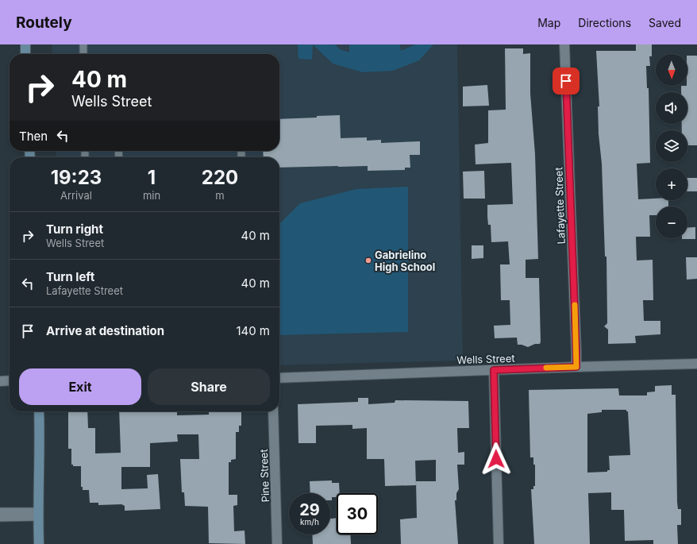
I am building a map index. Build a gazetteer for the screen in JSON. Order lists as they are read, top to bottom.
{
  "streets": {
    "street": ["Lafayette Street", "Wells Street", "Pine Street"]
  },
  "crossings": [
    ["Lafayette Street", "Wells Street"]
  ],
  "places": ["Gabrielino High School"],
  "north": "bottom",
  "page": {
    "header": "Routely",
    "nav": ["Map", "Directions", "Saved"],
    "map_buttons": ["+", "−"],
    "turn": ["40 m", "Wells Street"],
    "then": "Then",
    "eta": [
      "19:23",
      "Arrival",
      "1",
      "min",
      "220",
      "m"
    ],
    "list": [
      {
        "name": "Turn right",
        "note": "Wells Street",
        "value": "40 m"
      },
      {
        "name": "Turn left",
        "note": "Lafayette Street",
        "value": "40 m"
      },
      {
        "name": "Arrive at destination",
        "value": "140 m"
      }
    ],
    "buttons": ["Exit", "Share"],
    "speed": "29 km/h",
    "limit": "30"
  }
}
